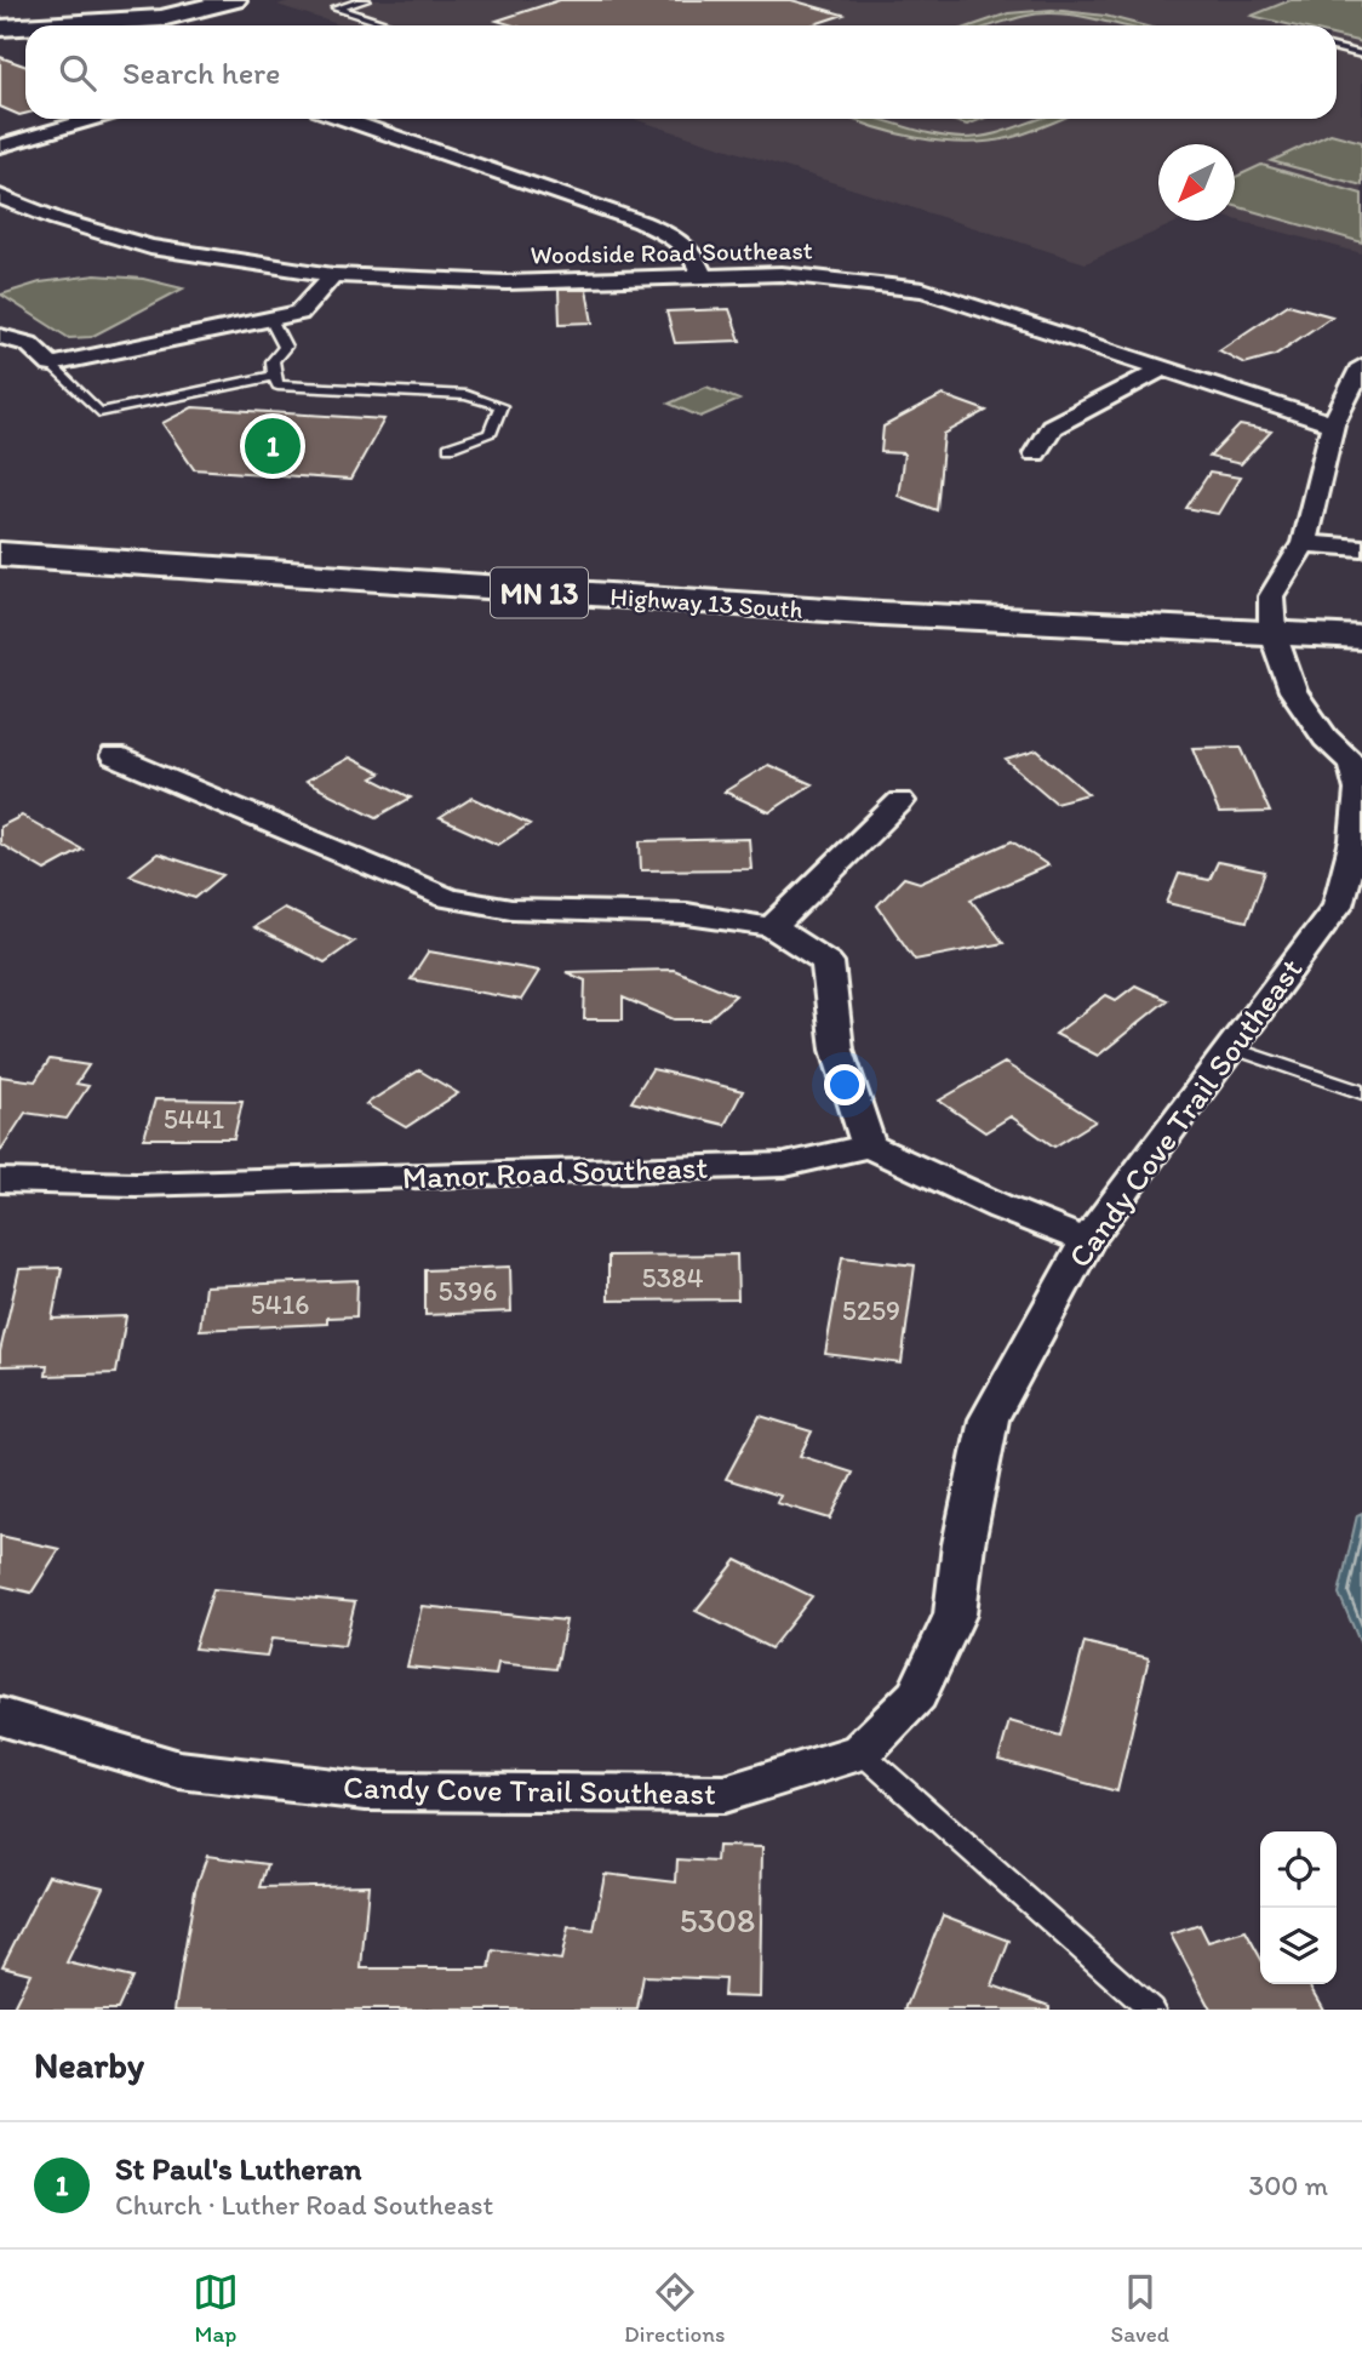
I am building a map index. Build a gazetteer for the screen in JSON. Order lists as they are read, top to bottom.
{
  "streets": {
    "main road": ["MN 13", "Highway 13 South"],
    "street": ["Woodside Road Southeast", "Candy Cove Trail Southeast", "Manor Road Southeast"]
  },
  "crossings": [
    ["Woodside Road Southeast", "Candy Cove Trail Southeast"],
    ["Highway 13 South", "Candy Cove Trail Southeast"]
  ],
  "house_numbers": [
    "5441",
    "5384",
    "5396",
    "5416",
    "5259",
    "5308"
  ],
  "north": "bottom left",
  "page": {
    "search": "Search here",
    "pins": "1",
    "heading": "Nearby",
    "list": [
      {
        "mark": "1",
        "name": "St Paul's Lutheran",
        "note": "Church · Luther Road Southeast",
        "value": "300 m"
      }
    ],
    "nav": ["Map", "Directions", "Saved"]
  }
}
